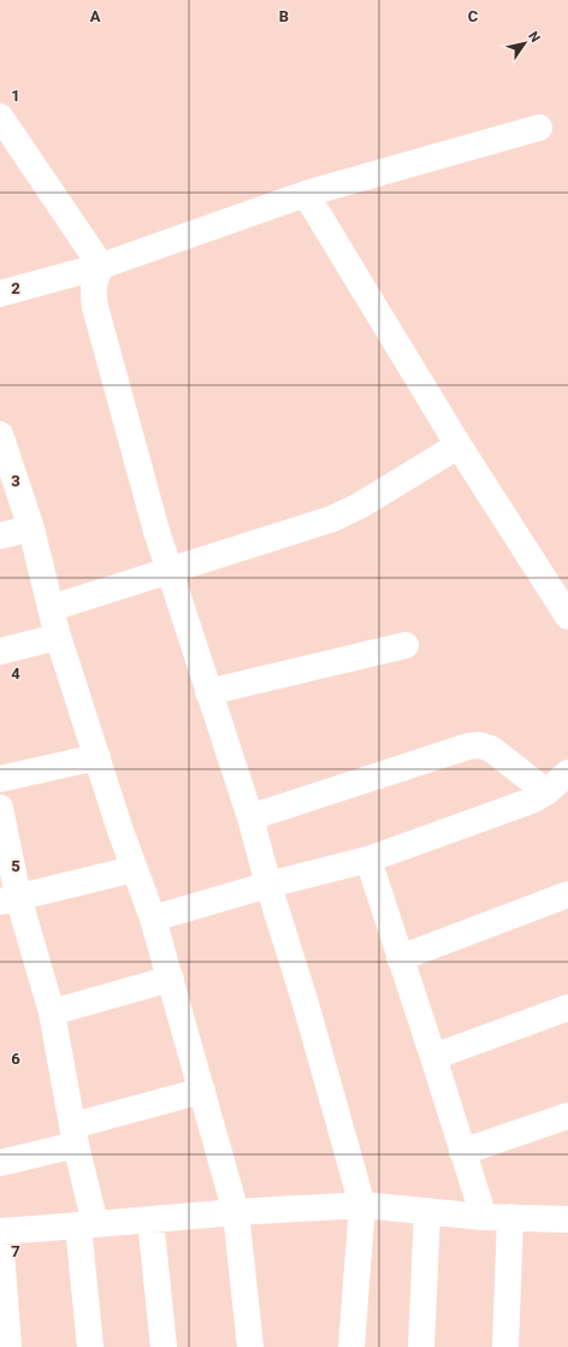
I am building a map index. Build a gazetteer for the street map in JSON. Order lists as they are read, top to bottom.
{
  "north": "top right",
  "grid": {
    "columns": ["A", "B", "C"],
    "rows": [
      "1",
      "2",
      "3",
      "4",
      "5",
      "6",
      "7"
    ]
  }
}
